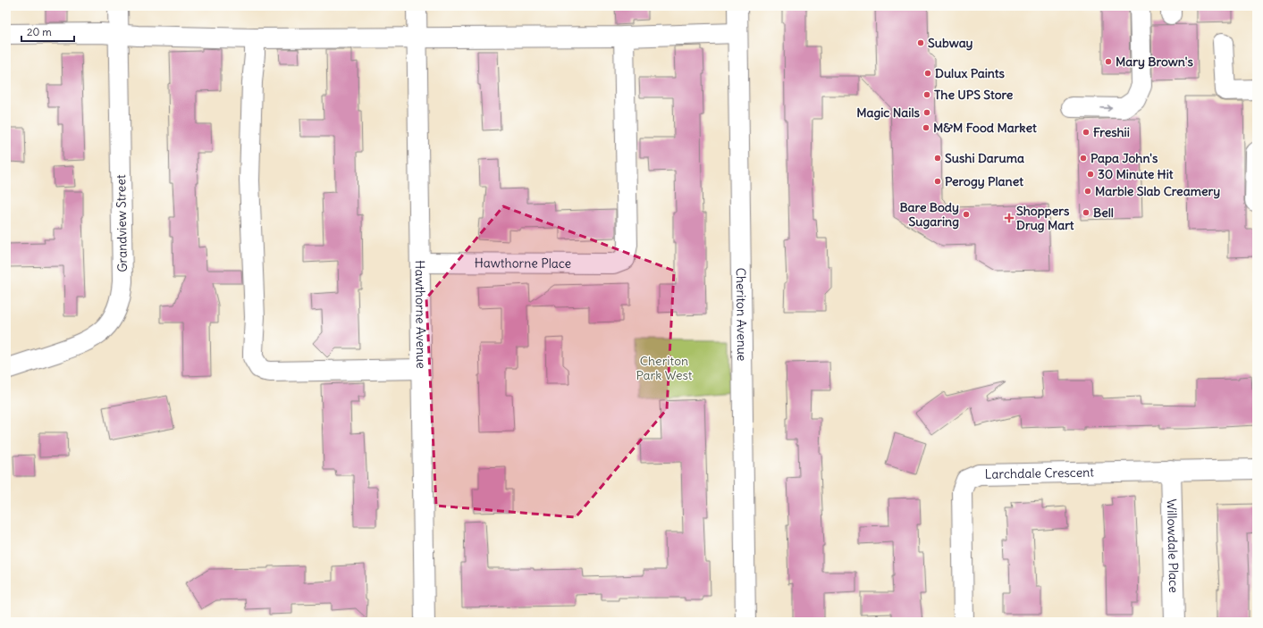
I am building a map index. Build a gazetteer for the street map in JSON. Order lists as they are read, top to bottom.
{
  "streets": {
    "street": [
      "Grandview Street",
      "Hawthorne Place",
      "Hawthorne Avenue",
      "Cheriton Avenue",
      "Larchdale Crescent",
      "Willowdale Place"
    ]
  },
  "crossings": [
    ["Hawthorne Place", "Hawthorne Avenue"],
    ["Larchdale Crescent", "Willowdale Place"]
  ],
  "parks": ["Cheriton Park West"],
  "places": {
    "other": [
      "Subway",
      "Mary Brown's",
      "Dulux Paints",
      "The UPS Store",
      "Magic Nails",
      "M&M Food Market",
      "Freshii",
      "Sushi Daruma",
      "Papa John's",
      "30 Minute Hit",
      "Perogy Planet",
      "Marble Slab Creamery",
      "Bell",
      "Bare Body Sugaring"
    ],
    "health": ["Shoppers Drug Mart"]
  },
  "scale_bar": "20 m"
}
